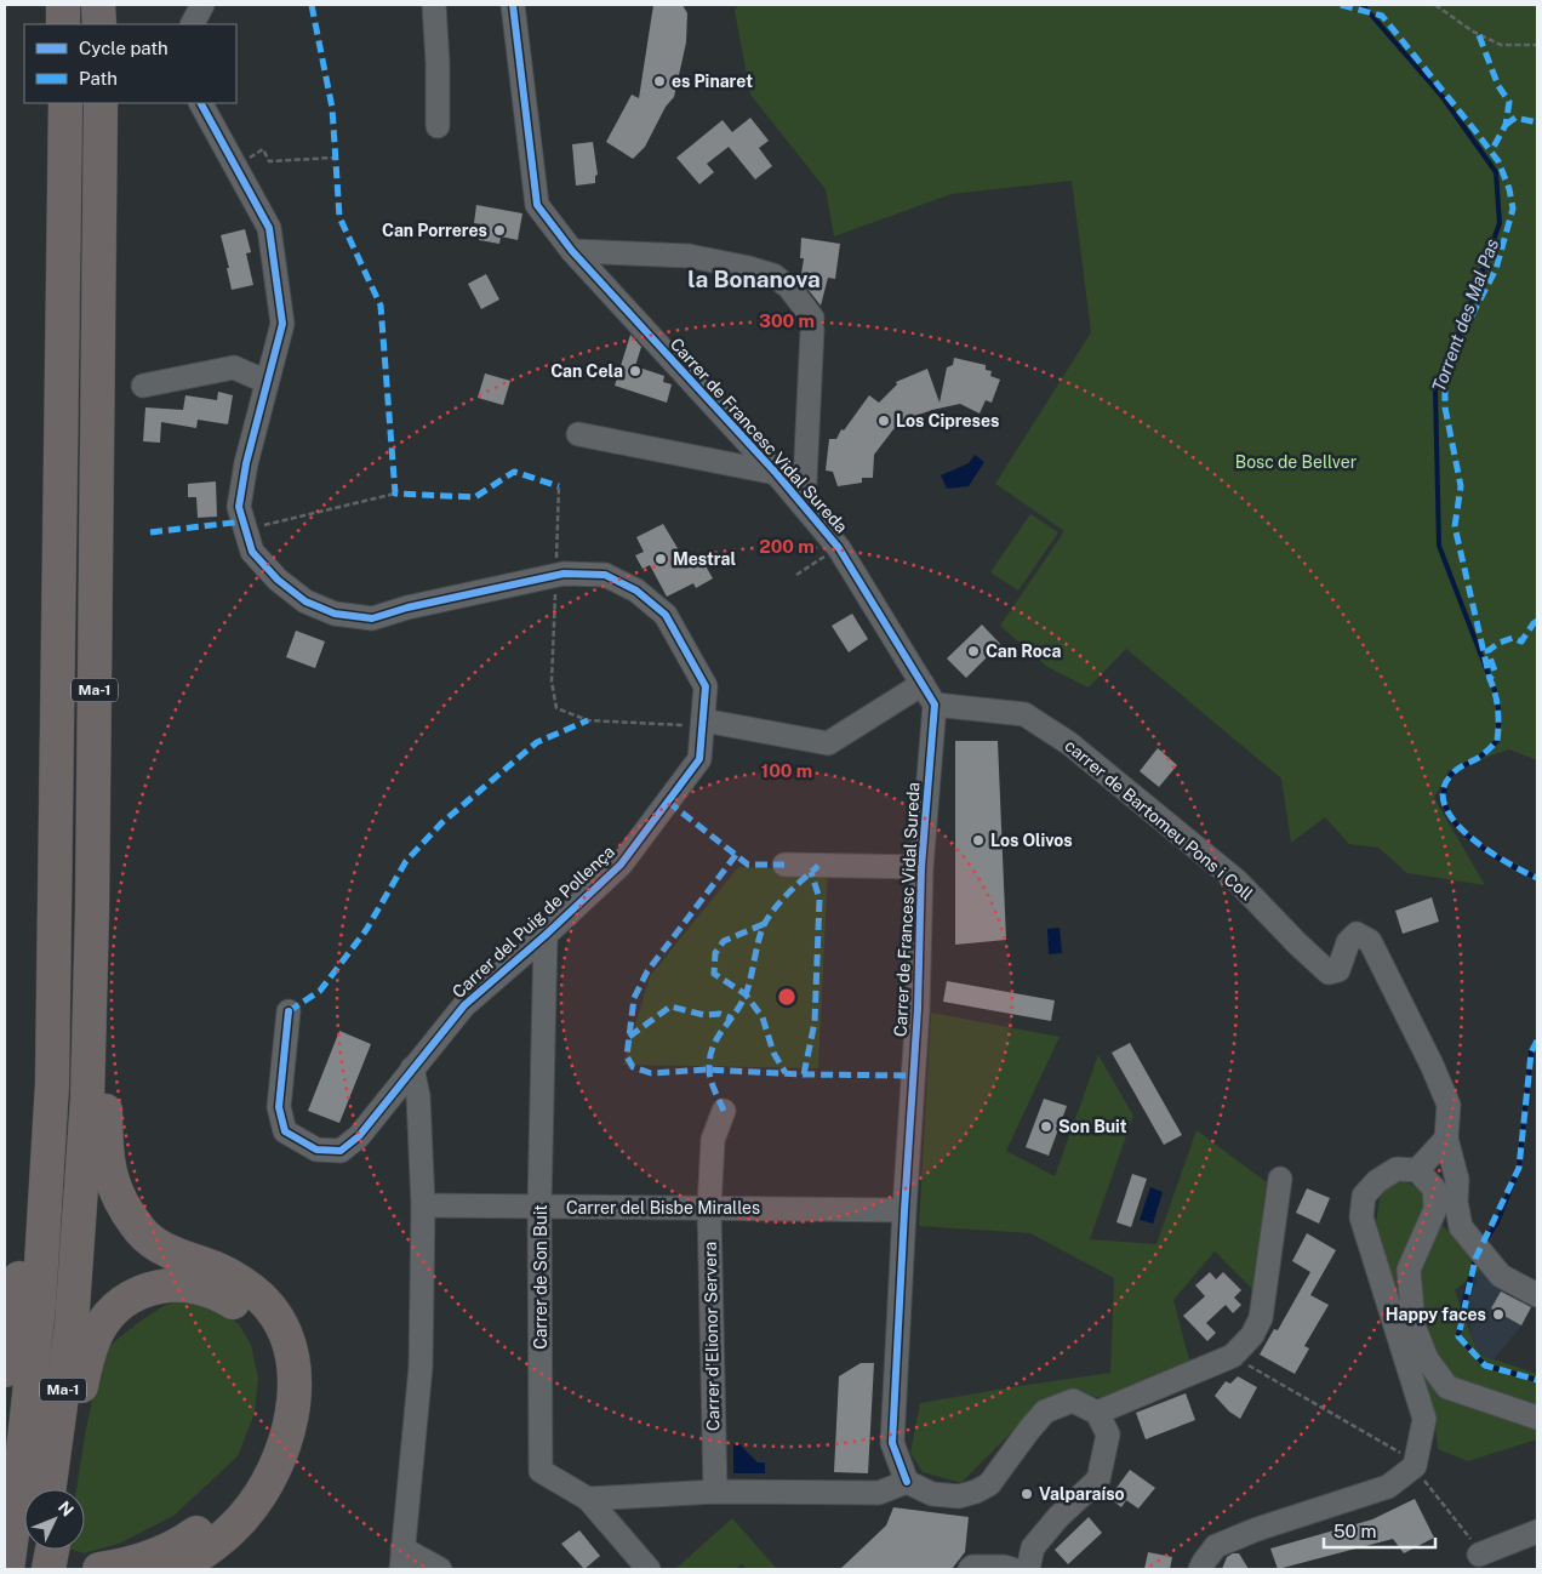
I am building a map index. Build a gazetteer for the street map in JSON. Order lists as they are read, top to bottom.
{
  "streets": {
    "highway": ["Ma-1"],
    "street": [
      "Carrer de Francesc Vidal Sureda",
      "carrer de Bartomeu Pons i Coll",
      "Carrer del Puig de Pollença",
      "Carrer del Bisbe Miralles",
      "Carrer de Son Buit",
      "Carrer d'Elionor Servera"
    ]
  },
  "crossings": [
    ["Carrer de Francesc Vidal Sureda", "carrer de Bartomeu Pons i Coll"],
    ["Carrer de Francesc Vidal Sureda", "Carrer del Bisbe Miralles"],
    ["Carrer del Puig de Pollença", "Carrer de Son Buit"],
    ["Carrer del Bisbe Miralles", "Carrer de Son Buit"],
    ["Carrer del Bisbe Miralles", "Carrer d'Elionor Servera"]
  ],
  "districts": ["la Bonanova"],
  "water": ["Torrent des Mal Pas"],
  "parks": ["Bosc de Bellver"],
  "places": [
    "es Pinaret",
    "Can Porreres",
    "Can Cela",
    "Los Cipreses",
    "Mestral",
    "Can Roca",
    "Los Olivos",
    "Son Buit",
    "Happy faces",
    "Valparaíso"
  ],
  "legend": ["Cycle path", "Path"],
  "scale_bar": "50 m",
  "north": "top right",
  "rings": ["300 m", "200 m", "100 m"]
}
